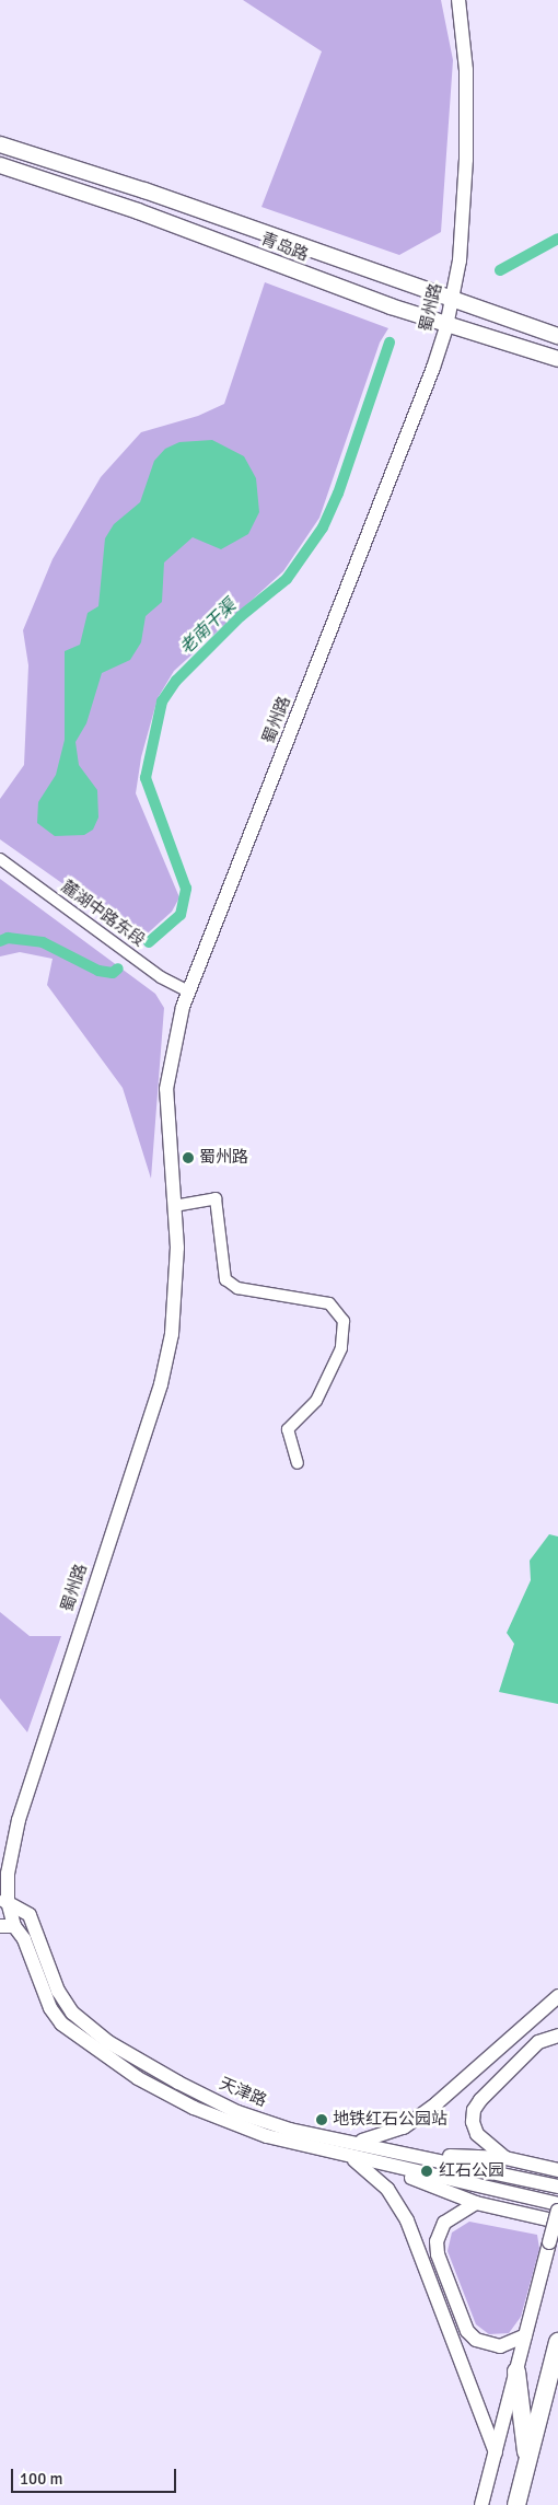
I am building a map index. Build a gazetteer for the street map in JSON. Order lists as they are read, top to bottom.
{
  "streets": {
    "main road": ["青岛路"],
    "street": ["蜀州路", "麓湖中路东段", "天津路"]
  },
  "crossings": [
    ["青岛路", "蜀州路"],
    ["蜀州路", "麓湖中路东段"],
    ["蜀州路", "天津路"]
  ],
  "water": ["老南干渠"],
  "places": ["蜀州路", "地铁红石公园站", "红石公园"],
  "scale_bar": "100 m"
}
